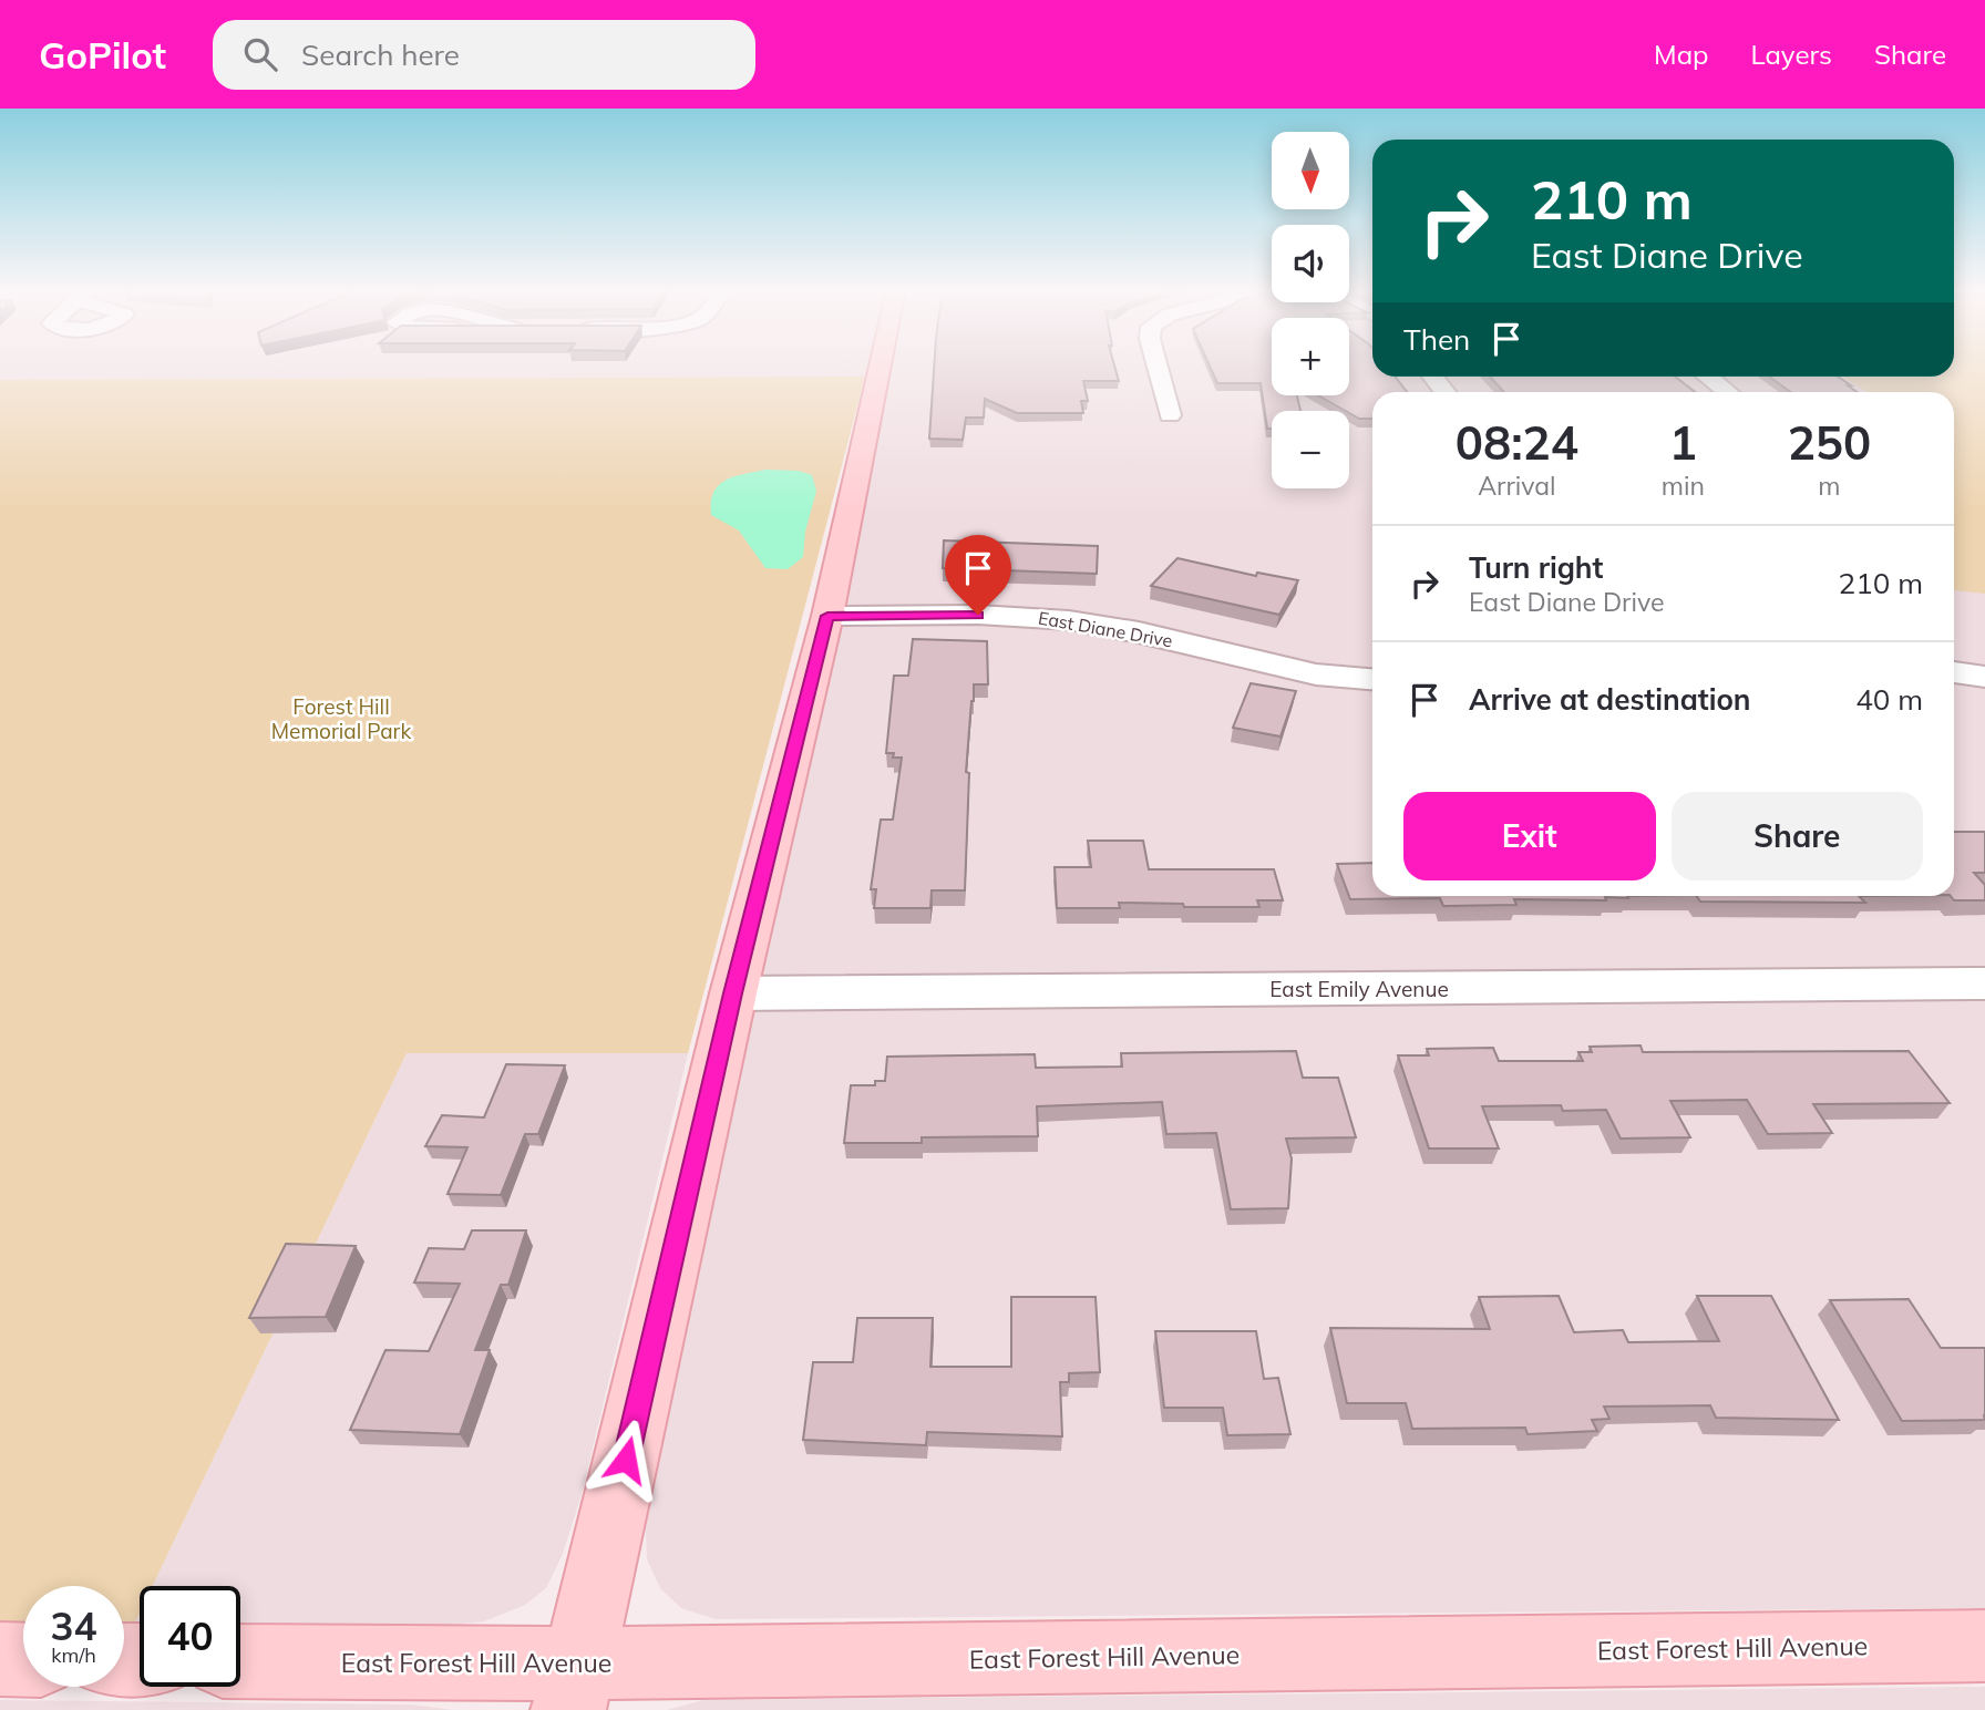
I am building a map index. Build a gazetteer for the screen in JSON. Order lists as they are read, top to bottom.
{
  "streets": {
    "street": ["East Diane Drive", "East Emily Avenue", "East Forest Hill Avenue"]
  },
  "parks": ["Forest Hill Memorial Park"],
  "north": "bottom",
  "page": {
    "header": "GoPilot",
    "search": "Search here",
    "nav": ["Map", "Layers", "Share"],
    "map_buttons": ["+", "−"],
    "turn": ["210 m", "East Diane Drive"],
    "then": "Then",
    "eta": [
      "08:24",
      "Arrival",
      "1",
      "min",
      "250",
      "m"
    ],
    "list": [
      {
        "name": "Turn right",
        "note": "East Diane Drive",
        "value": "210 m"
      },
      {
        "name": "Arrive at destination",
        "value": "40 m"
      }
    ],
    "buttons": ["Exit", "Share"],
    "speed": "34 km/h",
    "limit": "40"
  }
}
